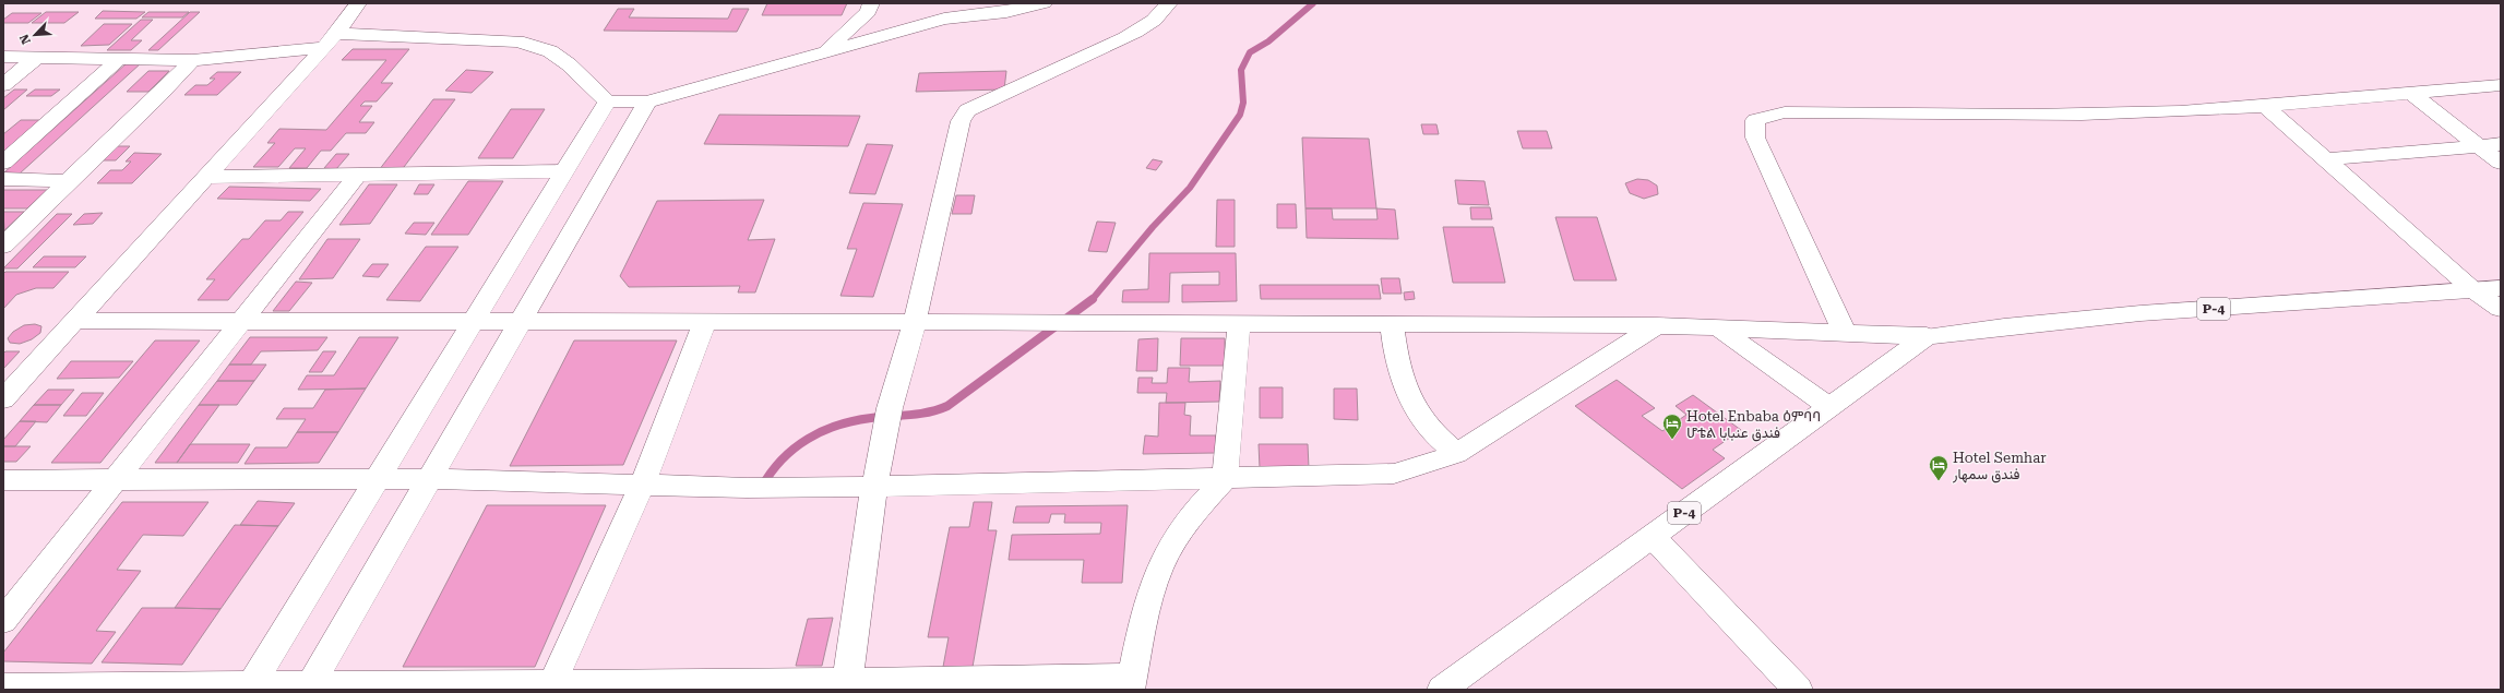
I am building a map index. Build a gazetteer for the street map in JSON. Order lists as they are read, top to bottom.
{
  "streets": {
    "main road": ["P-4"]
  },
  "places": {
    "hotel": ["Hotel Enbaba ዕምባባ ሆቴል فندق عنبابا", "Hotel Semhar فندق سمهار"]
  },
  "north": "bottom left"
}
